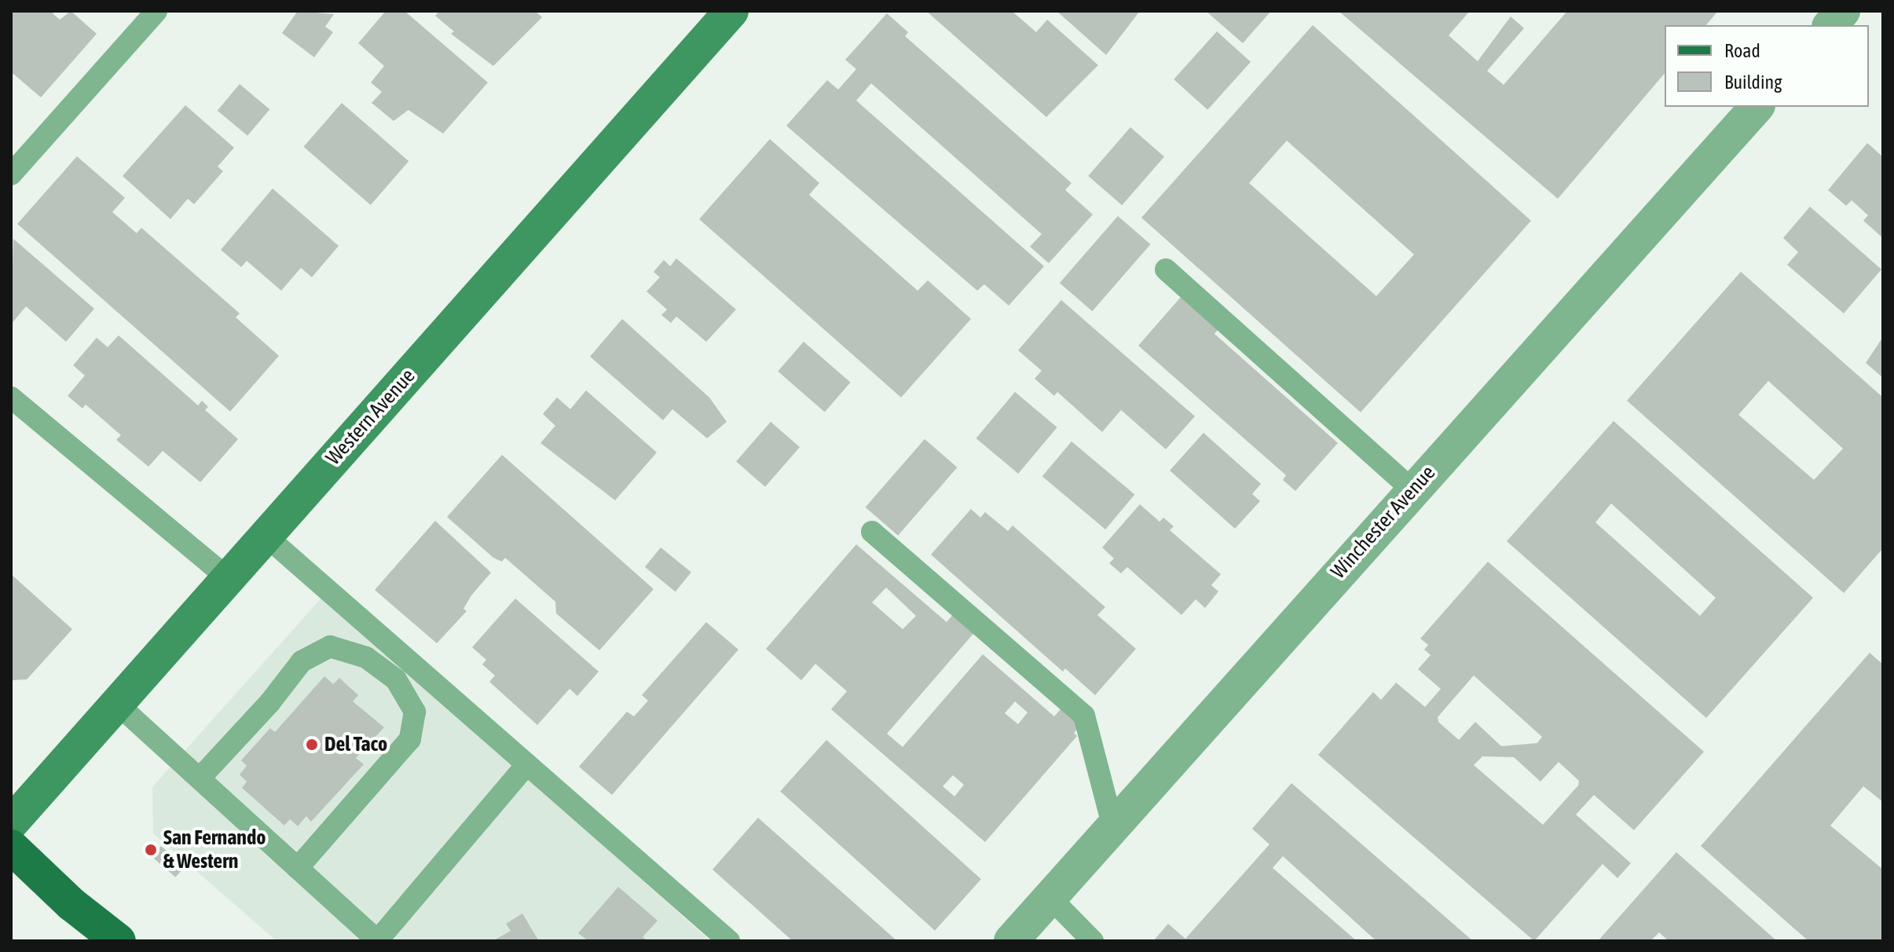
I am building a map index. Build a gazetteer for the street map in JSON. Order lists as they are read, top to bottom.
{
  "streets": {
    "main road": ["Western Avenue"],
    "street": ["Winchester Avenue"]
  },
  "places": ["Del Taco", "San Fernando & Western"],
  "legend": ["Road", "Building"]
}
